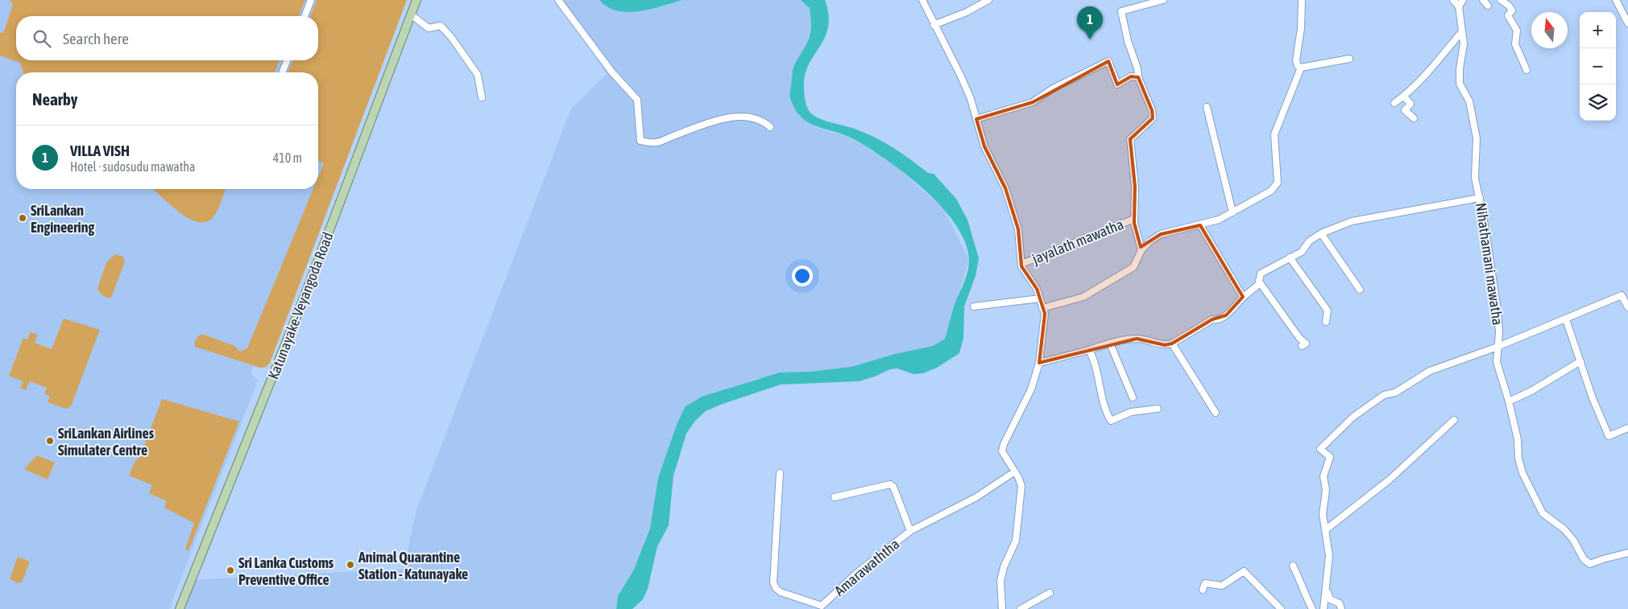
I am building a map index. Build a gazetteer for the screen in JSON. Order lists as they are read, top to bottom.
{
  "streets": {
    "main road": ["Katunayake-Veyangoda Road"],
    "street": ["jayalath mawatha", "Nihathamani mawatha", "Amarawaththa"]
  },
  "places": [
    "SriLankan Engineering",
    "SriLankan Airlines Simulater Centre",
    "Animal Quarantine Station - Katunayake",
    "Sri Lanka Customs Preventive Office"
  ],
  "north": "top",
  "page": {
    "pins": "1",
    "map_buttons": ["+", "−"],
    "search": "Search here",
    "heading": "Nearby",
    "list": [
      {
        "mark": "1",
        "name": "VILLA VISH",
        "note": "Hotel · sudosudu mawatha",
        "value": "410 m"
      }
    ]
  }
}
